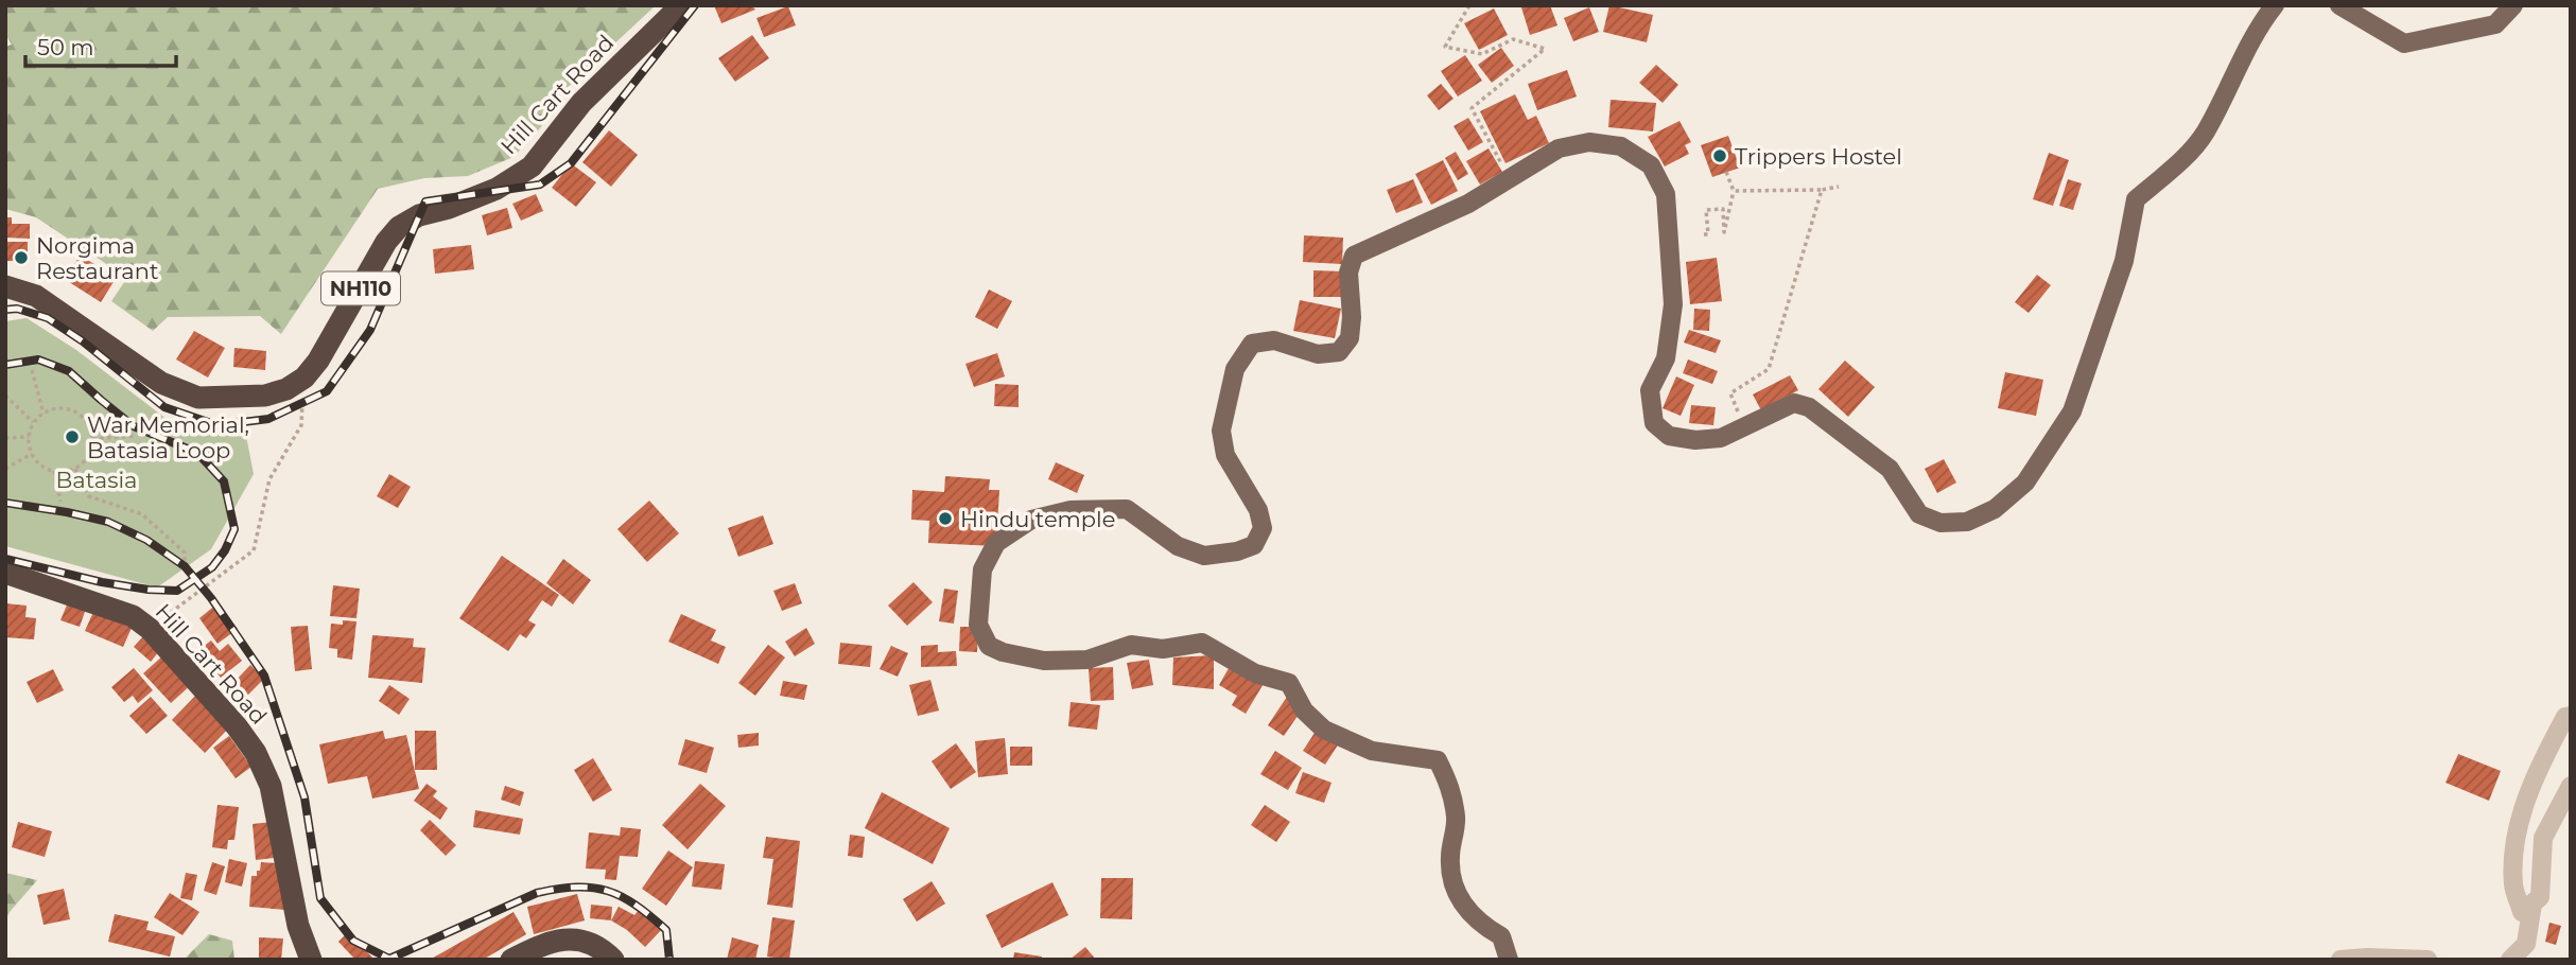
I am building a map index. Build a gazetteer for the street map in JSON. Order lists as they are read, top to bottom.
{
  "streets": {
    "highway": ["Hill Cart Road", "NH110"]
  },
  "parks": ["Batasia"],
  "places": [
    "Trippers Hostel",
    "Norgima Restaurant",
    "War Memorial, Batasia Loop",
    "Hindu temple"
  ],
  "scale_bar": "50 m"
}
